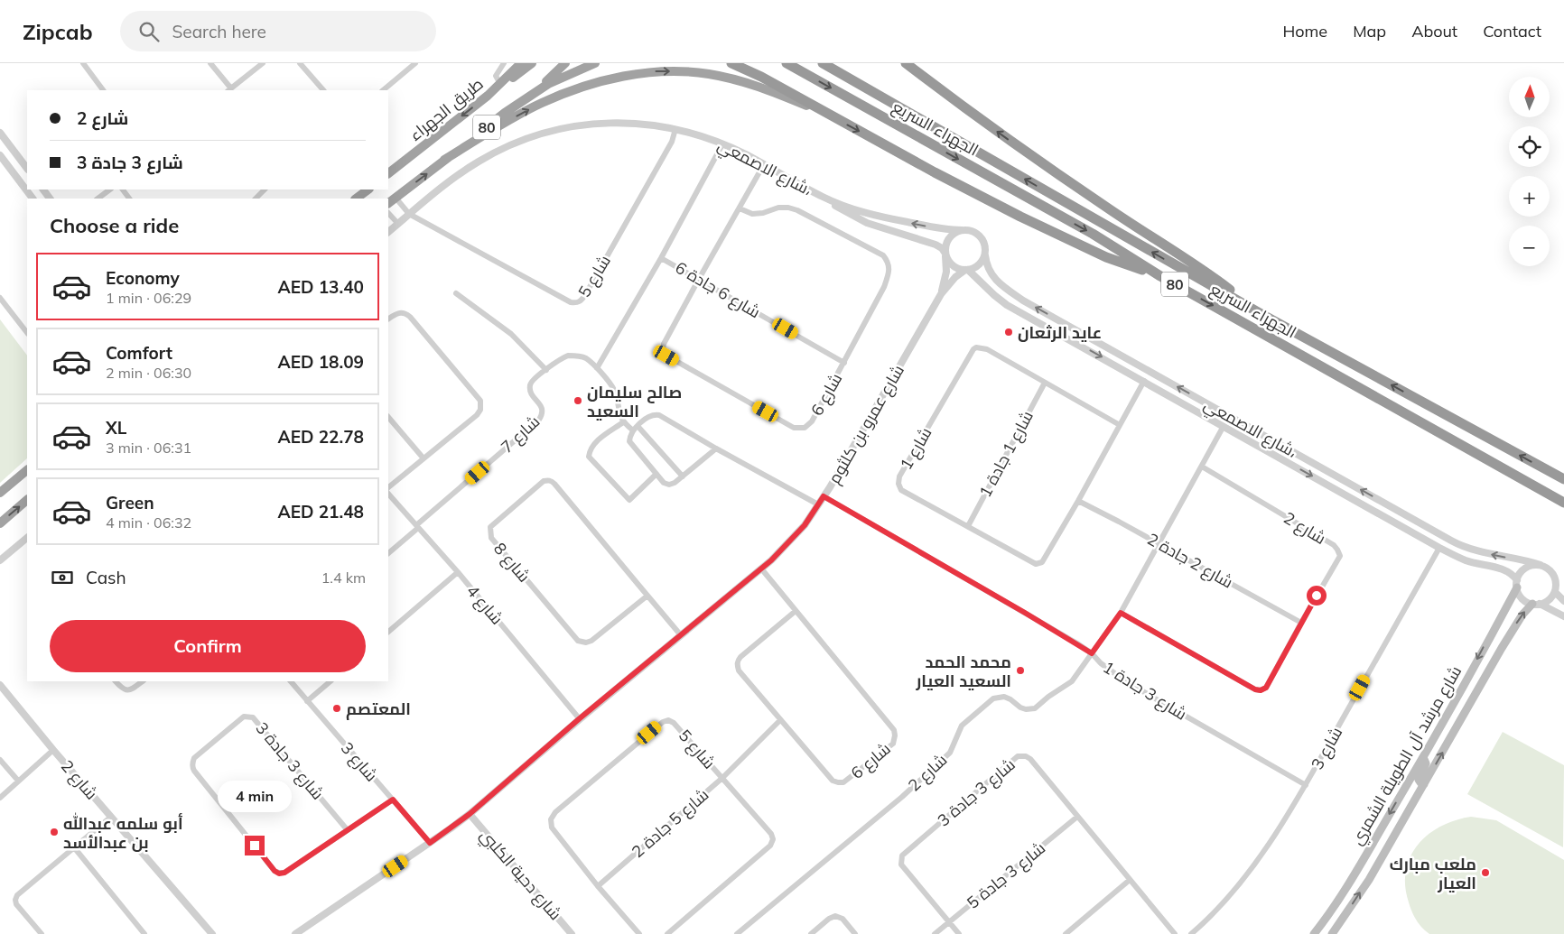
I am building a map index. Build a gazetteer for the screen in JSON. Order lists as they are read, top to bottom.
{
  "streets": {
    "highway": ["طريق الجهراء", "80", "الجهراء السريع"],
    "main road": ["شارع مرشد آل الطويلة الشمري"],
    "street": [
      "شارع الاصمعي،",
      "شارع 5",
      "شارع 6 جادة 6",
      "شارع 6",
      "شارع عمرو بن كلثوم",
      "شارع 7",
      "شارع 1",
      "شارع 1 جادة 1",
      "شارع 2",
      "شارع 2 جادة 2",
      "شارع 8",
      "شارع 4",
      "شارع 3 جادة 1",
      "شارع 3",
      "شارع 3 جادة 3",
      "شارع 5 جادة 2",
      "شارع دحية الكلبي",
      "شارع 3 جادة 5"
    ]
  },
  "crossings": [
    ["شارع الاصمعي،", "شارع 5"],
    ["شارع الاصمعي،", "شارع 6"],
    ["شارع الاصمعي،", "شارع عمرو بن كلثوم"],
    ["شارع الاصمعي،", "شارع 1"],
    ["شارع الاصمعي،", "شارع 2"],
    ["شارع الاصمعي،", "شارع 3"],
    ["شارع الاصمعي،", "شارع مرشد آل الطويلة الشمري"],
    ["شارع 5", "شارع 5 جادة 2"],
    ["شارع 6 جادة 6", "شارع 6"],
    ["شارع 6", "شارع عمرو بن كلثوم"],
    ["شارع 6", "شارع 5 جادة 2"],
    ["شارع عمرو بن كلثوم", "شارع 8"],
    ["شارع عمرو بن كلثوم", "شارع 4"],
    ["شارع عمرو بن كلثوم", "شارع 3 جادة 1"],
    ["شارع عمرو بن كلثوم", "شارع 3"],
    ["شارع عمرو بن كلثوم", "شارع دحية الكلبي"],
    ["شارع 7", "شارع 4"],
    ["شارع 1", "شارع 1 جادة 1"],
    ["شارع 1", "شارع 2 جادة 2"],
    ["شارع 2", "شارع 2 جادة 2"],
    ["شارع 2", "شارع 3 جادة 1"],
    ["شارع 3 جادة 1", "شارع 3"],
    ["شارع 3", "شارع 3 جادة 3"],
    ["شارع 3 جادة 3", "شارع 3 جادة 5"]
  ],
  "places": [
    "عايد الرثعان",
    "صالح سليمان السعيد",
    "محمد الحمد السعيد العيار",
    "المعتصم",
    "أبو سلمه عبدالله بن عبدالأسد",
    "ملعب مبارك العيار"
  ],
  "north": "top",
  "page": {
    "header": "Zipcab",
    "search": "Search here",
    "nav": [
      "Home",
      "Map",
      "About",
      "Contact"
    ],
    "map_buttons": ["+", "−"],
    "banner": ["شارع 2", "شارع 3 جادة 3"],
    "heading": "Choose a ride",
    "list": [
      {
        "name": "Economy",
        "note": "1 min · 06:29",
        "value": "AED 13.40"
      },
      {
        "name": "Comfort",
        "note": "2 min · 06:30",
        "value": "AED 18.09"
      },
      {
        "name": "XL",
        "note": "3 min · 06:31",
        "value": "AED 22.78"
      },
      {
        "name": "Green",
        "note": "4 min · 06:32",
        "value": "AED 21.48"
      }
    ],
    "pay": ["Cash", "1.4 km"],
    "buttons": "Confirm",
    "bubble": "4 min"
  }
}
